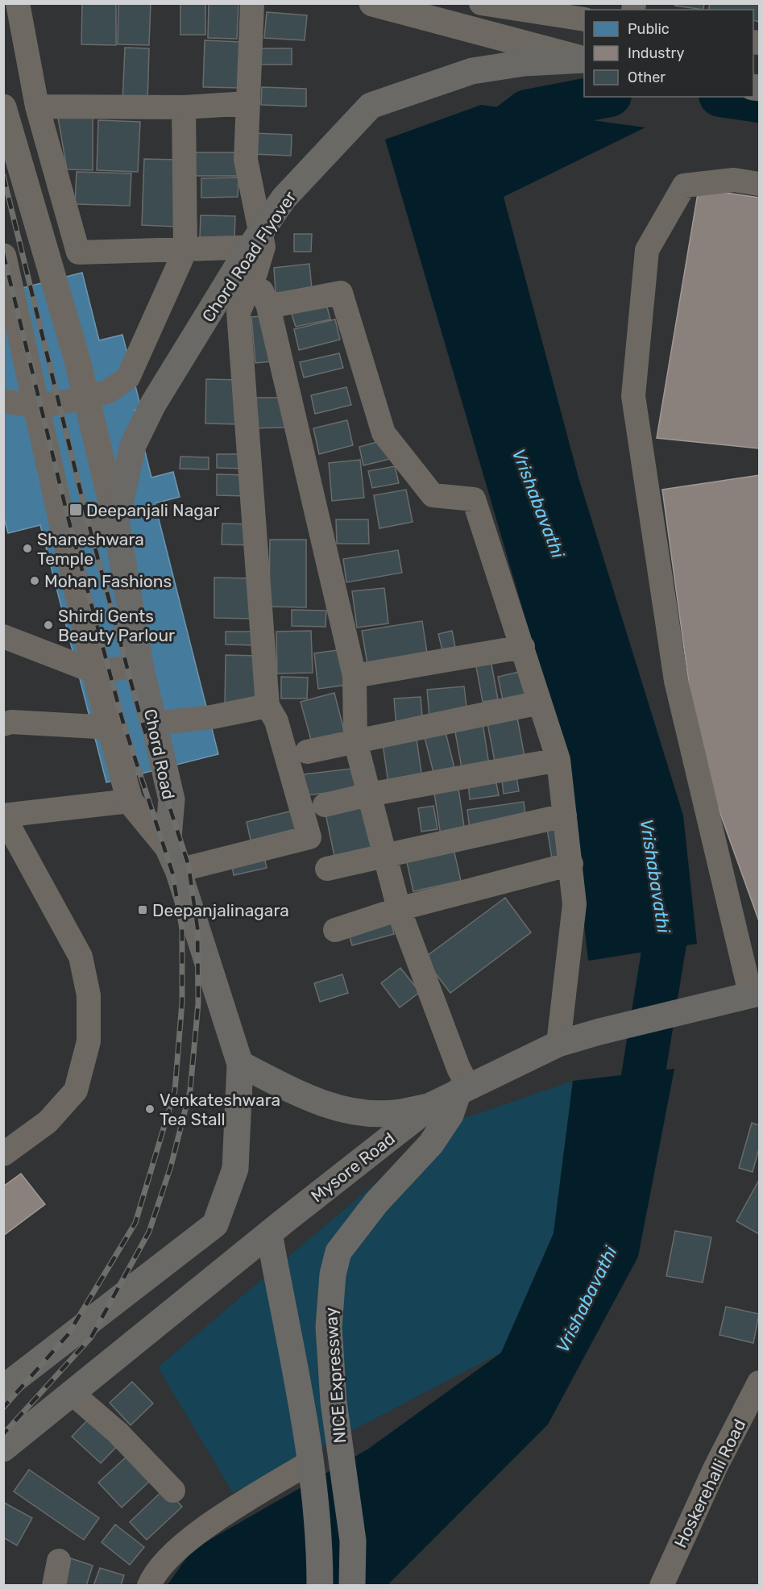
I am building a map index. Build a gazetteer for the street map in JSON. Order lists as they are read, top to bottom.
{
  "streets": {
    "highway": [
      "Chord Road Flyover",
      "Chord Road",
      "Mysore Road",
      "NICE Expressway"
    ],
    "street": ["Hoskerehalli Road"]
  },
  "crossings": [
    ["Chord Road Flyover", "Chord Road"],
    ["Mysore Road", "NICE Expressway"]
  ],
  "water": ["Vrishabavathi"],
  "places": {
    "transit": ["Deepanjali Nagar", "Deepanjalinagara"],
    "other": [
      "Shaneshwara Temple",
      "Mohan Fashions",
      "Shirdi Gents Beauty Parlour",
      "Venkateshwara Tea Stall"
    ]
  },
  "legend": ["Public", "Industry", "Other"]
}
